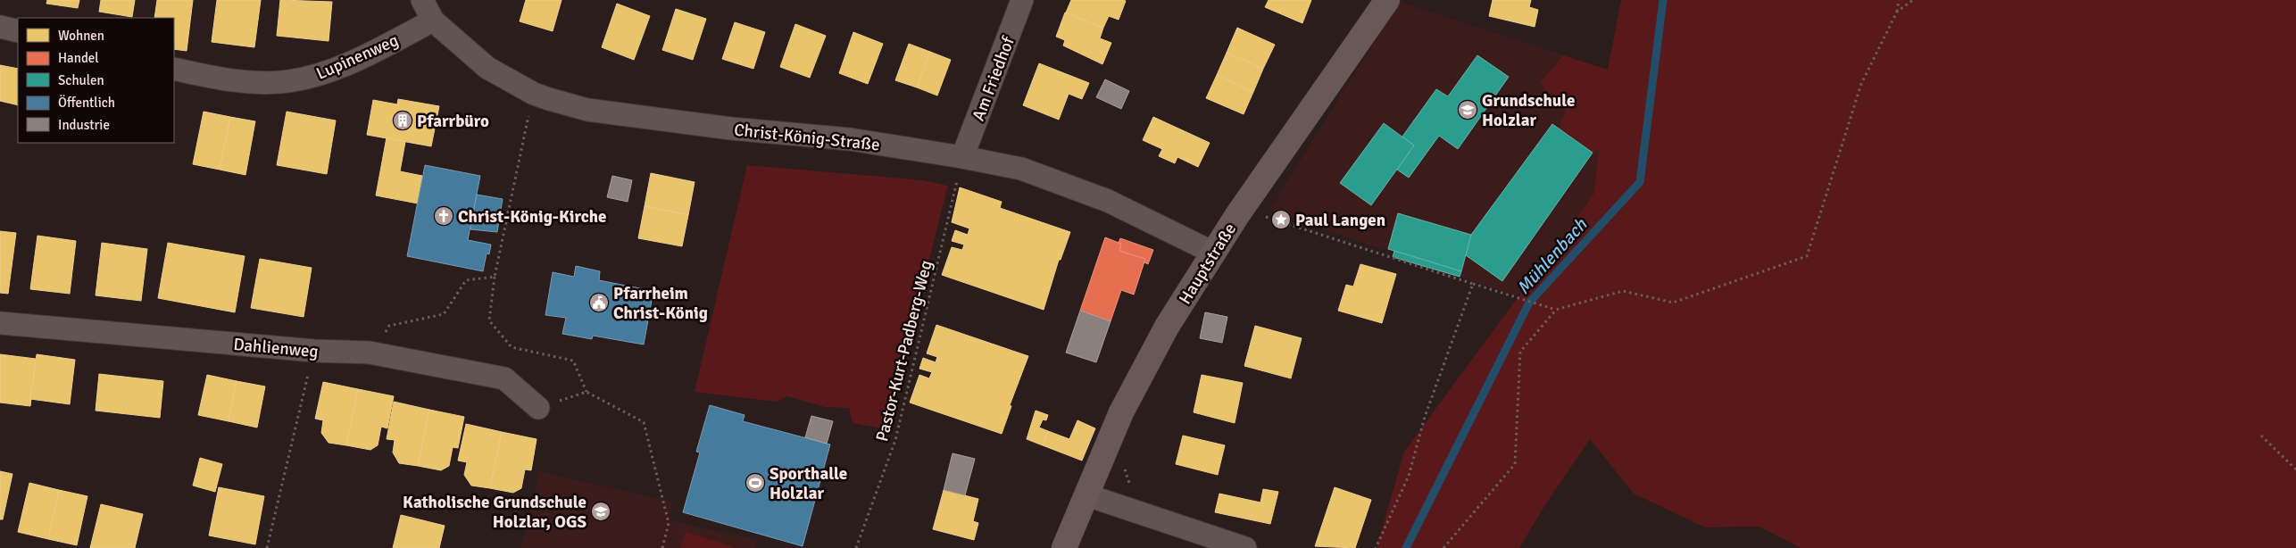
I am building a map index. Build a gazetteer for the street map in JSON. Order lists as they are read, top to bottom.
{
  "streets": {
    "main road": ["Hauptstraße"],
    "street": [
      "Lupinenweg",
      "Am Friedhof",
      "Christ-König-Straße",
      "Dahlienweg"
    ],
    "path": ["Pastor-Kurt-Padberg-Weg"]
  },
  "crossings": [
    ["Lupinenweg", "Christ-König-Straße"],
    ["Am Friedhof", "Christ-König-Straße"],
    ["Am Friedhof", "Pastor-Kurt-Padberg-Weg"],
    ["Christ-König-Straße", "Hauptstraße"],
    ["Christ-König-Straße", "Pastor-Kurt-Padberg-Weg"]
  ],
  "water": ["Mühlenbach"],
  "places": {
    "school or university": ["Grundschule Holzlar", "Katholische Grundschule Holzlar, OGS"],
    "building": ["Pfarrbüro"],
    "church": ["Christ-König-Kirche"],
    "place": ["Paul Langen"],
    "public building": ["Pfarrheim Christ-König"],
    "sports": ["Sporthalle Holzlar"]
  },
  "legend": [
    "Wohnen",
    "Handel",
    "Schulen",
    "Öffentlich",
    "Industrie"
  ]
}
